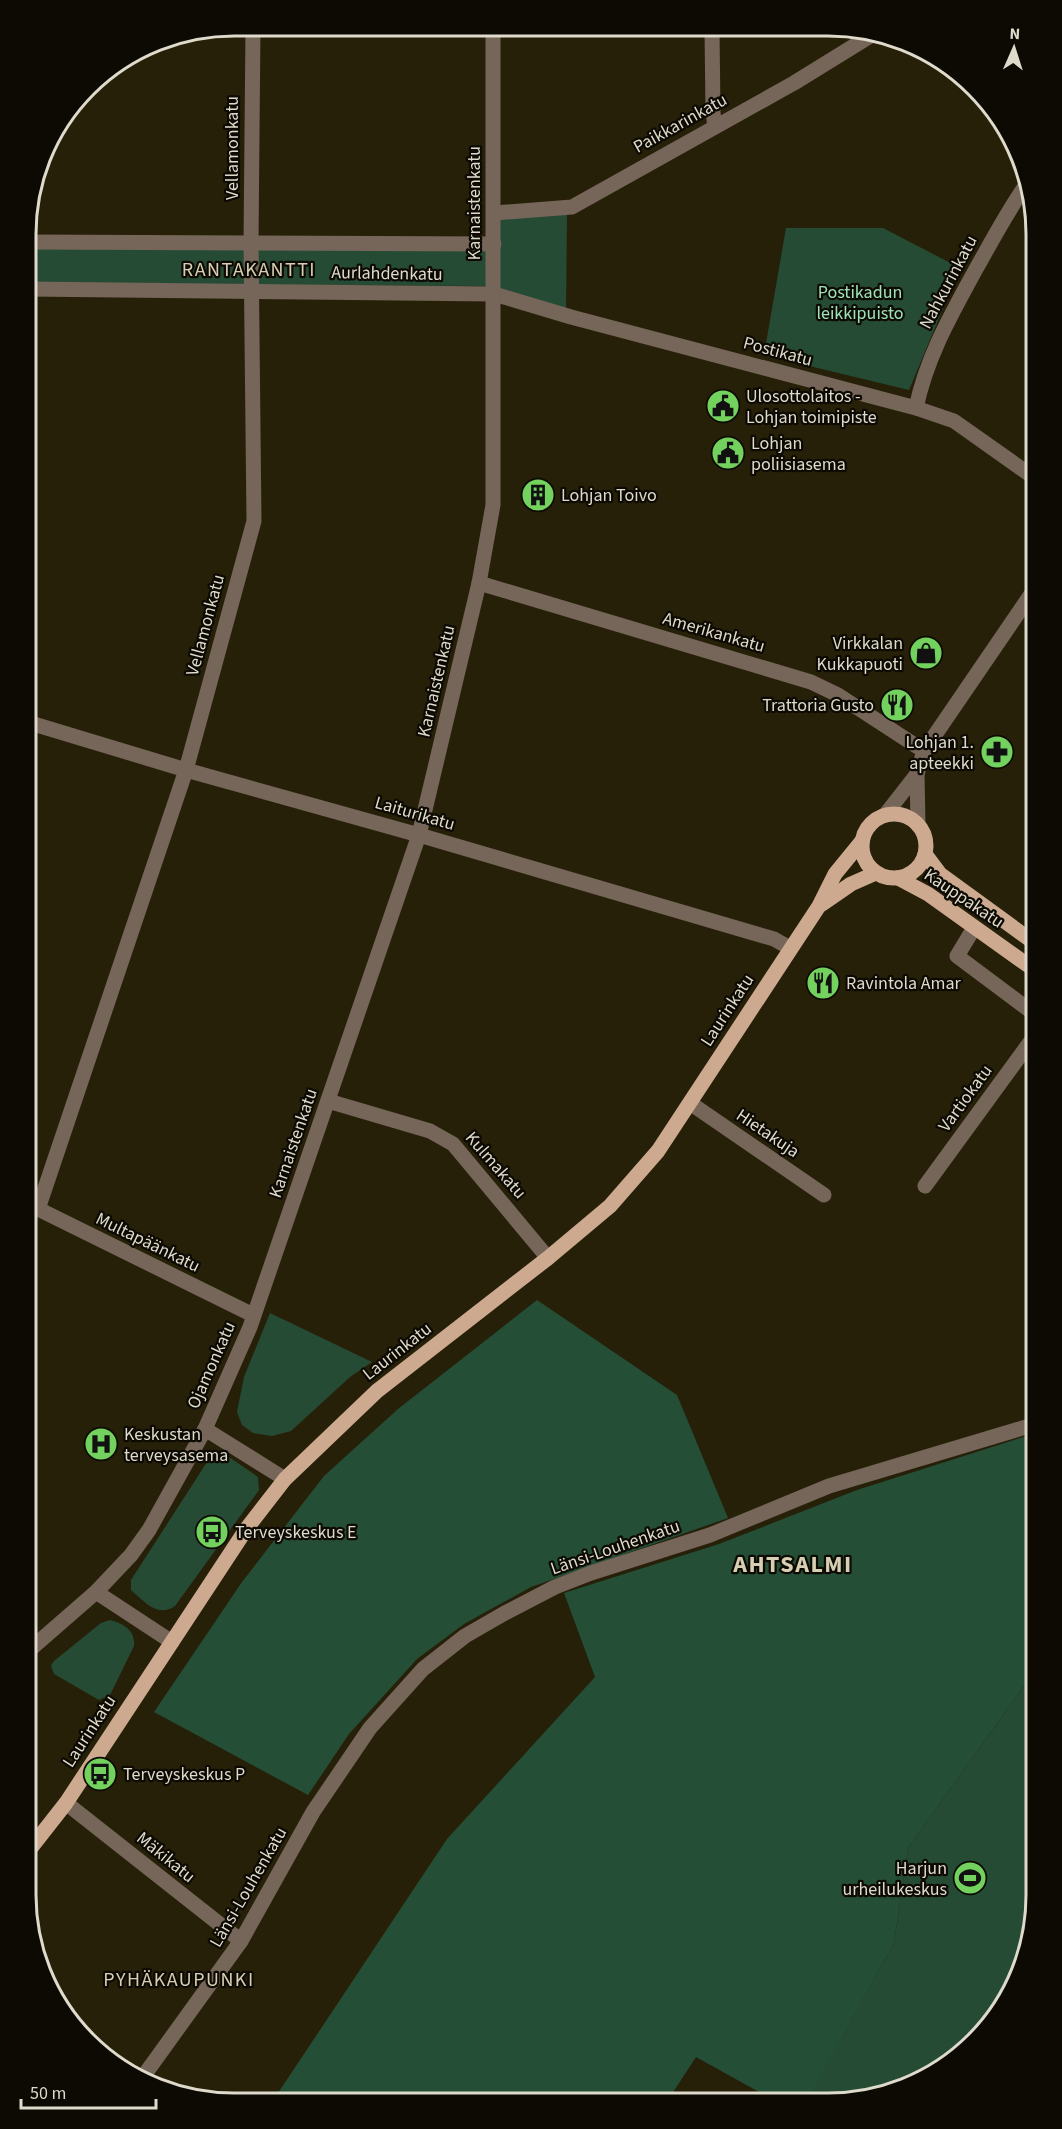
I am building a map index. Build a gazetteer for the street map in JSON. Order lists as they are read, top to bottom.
{
  "streets": {
    "main road": ["Kauppakatu", "Laurinkatu"],
    "street": [
      "Paikkarinkatu",
      "Vellamonkatu",
      "Karnaistenkatu",
      "Aurlahdenkatu",
      "Nahkurinkatu",
      "Postikatu",
      "Amerikankatu",
      "Laiturikatu",
      "Vartiokatu",
      "Hietakuja",
      "Kulmakatu",
      "Multapäänkatu",
      "Ojamonkatu",
      "Länsi-Louhenkatu",
      "Mäkikatu"
    ]
  },
  "crossings": [
    ["Paikkarinkatu", "Karnaistenkatu"],
    ["Vellamonkatu", "Aurlahdenkatu"],
    ["Vellamonkatu", "Laiturikatu"],
    ["Karnaistenkatu", "Aurlahdenkatu"],
    ["Karnaistenkatu", "Postikatu"],
    ["Karnaistenkatu", "Amerikankatu"],
    ["Karnaistenkatu", "Laiturikatu"],
    ["Karnaistenkatu", "Kulmakatu"],
    ["Karnaistenkatu", "Multapäänkatu"],
    ["Karnaistenkatu", "Ojamonkatu"],
    ["Aurlahdenkatu", "Postikatu"],
    ["Nahkurinkatu", "Postikatu"],
    ["Laiturikatu", "Laurinkatu"],
    ["Kauppakatu", "Laurinkatu"],
    ["Laurinkatu", "Hietakuja"],
    ["Laurinkatu", "Kulmakatu"],
    ["Laurinkatu", "Mäkikatu"],
    ["Multapäänkatu", "Ojamonkatu"],
    ["Länsi-Louhenkatu", "Mäkikatu"]
  ],
  "districts": ["RANTAKANTTI", "AHTSALMI", "PYHÄKAUPUNKI"],
  "parks": ["Postikadun leikkipuisto"],
  "places": {
    "public building": ["Ulosottolaitos - Lohjan toimipiste", "Lohjan poliisiasema"],
    "building": ["Lohjan Toivo"],
    "shop": ["Virkkalan Kukkapuoti"],
    "restaurant": ["Trattoria Gusto", "Ravintola Amar"],
    "pharmacy": ["Lohjan 1. apteekki"],
    "hospital": ["Keskustan terveysasema"],
    "bus stop": ["Terveyskeskus E", "Terveyskeskus P"],
    "sports": ["Harjun urheilukeskus"]
  },
  "scale_bar": "50 m",
  "north": "top"
}
